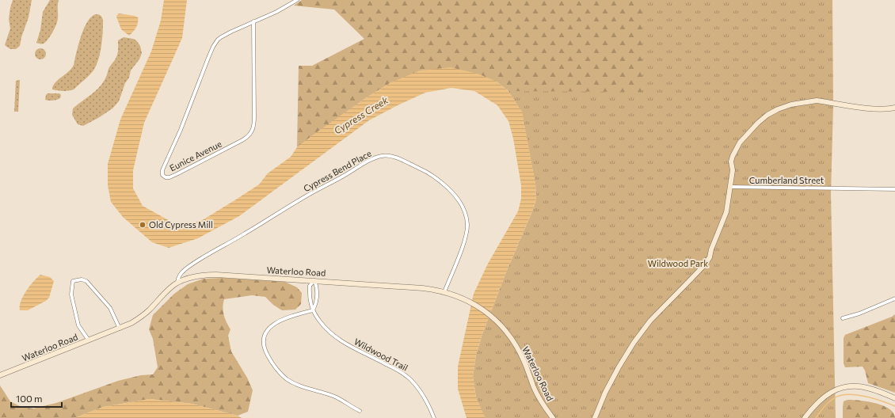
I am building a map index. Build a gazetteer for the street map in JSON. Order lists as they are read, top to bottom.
{
  "streets": {
    "street": [
      "Eunice Avenue",
      "Cypress Bend Place",
      "Cumberland Street",
      "Waterloo Road",
      "Wildwood Trail"
    ]
  },
  "crossings": [
    ["Cypress Bend Place", "Waterloo Road"],
    ["Waterloo Road", "Wildwood Trail"]
  ],
  "water": ["Cypress Creek"],
  "parks": ["Wildwood Park"],
  "places": ["Old Cypress Mill"],
  "scale_bar": "100 m"
}
